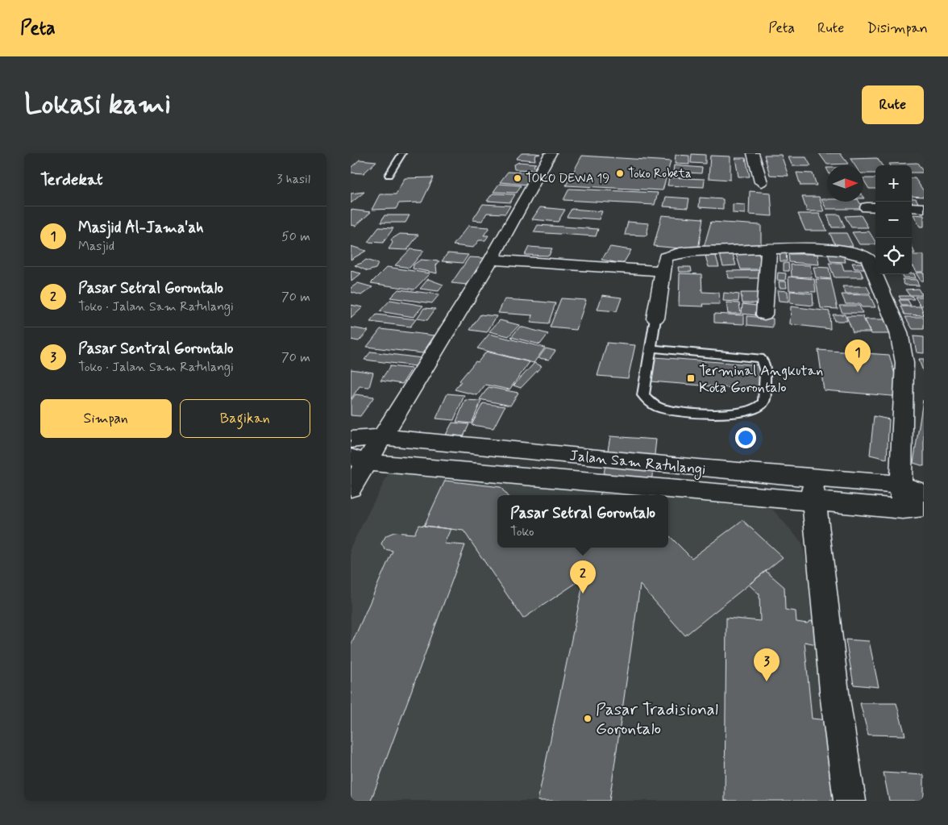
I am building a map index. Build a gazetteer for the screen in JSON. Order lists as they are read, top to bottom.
{
  "streets": {
    "street": ["Jalan Sam Ratulangi"]
  },
  "places": {
    "other": ["Toko Robeta", "TOKO DEWA 19", "Pasar Tradisional Gorontalo"],
    "transit": ["Terminal Angkutan Kota Gorontalo"]
  },
  "north": "right",
  "page": {
    "header": "Peta",
    "nav": ["Peta", "Rute", "Disimpan"],
    "buttons": [
      "Rute",
      ["Simpan", "Bagikan"]
    ],
    "title": "Lokasi kami",
    "heading": ["Terdekat", "3 hasil"],
    "map_buttons": ["+", "−"],
    "list": [
      {
        "mark": "1",
        "name": "Masjid Al-Jama'ah",
        "note": "Masjid",
        "value": "50 m"
      },
      {
        "mark": "2",
        "name": "Pasar Setral Gorontalo",
        "note": "Toko · Jalan Sam Ratulangi",
        "value": "70 m"
      },
      {
        "mark": "3",
        "name": "Pasar Sentral Gorontalo",
        "note": "Toko · Jalan Sam Ratulangi",
        "value": "70 m"
      }
    ],
    "pins": ["1", "2", "3"],
    "popup": ["Pasar Setral Gorontalo", "Toko"]
  }
}
